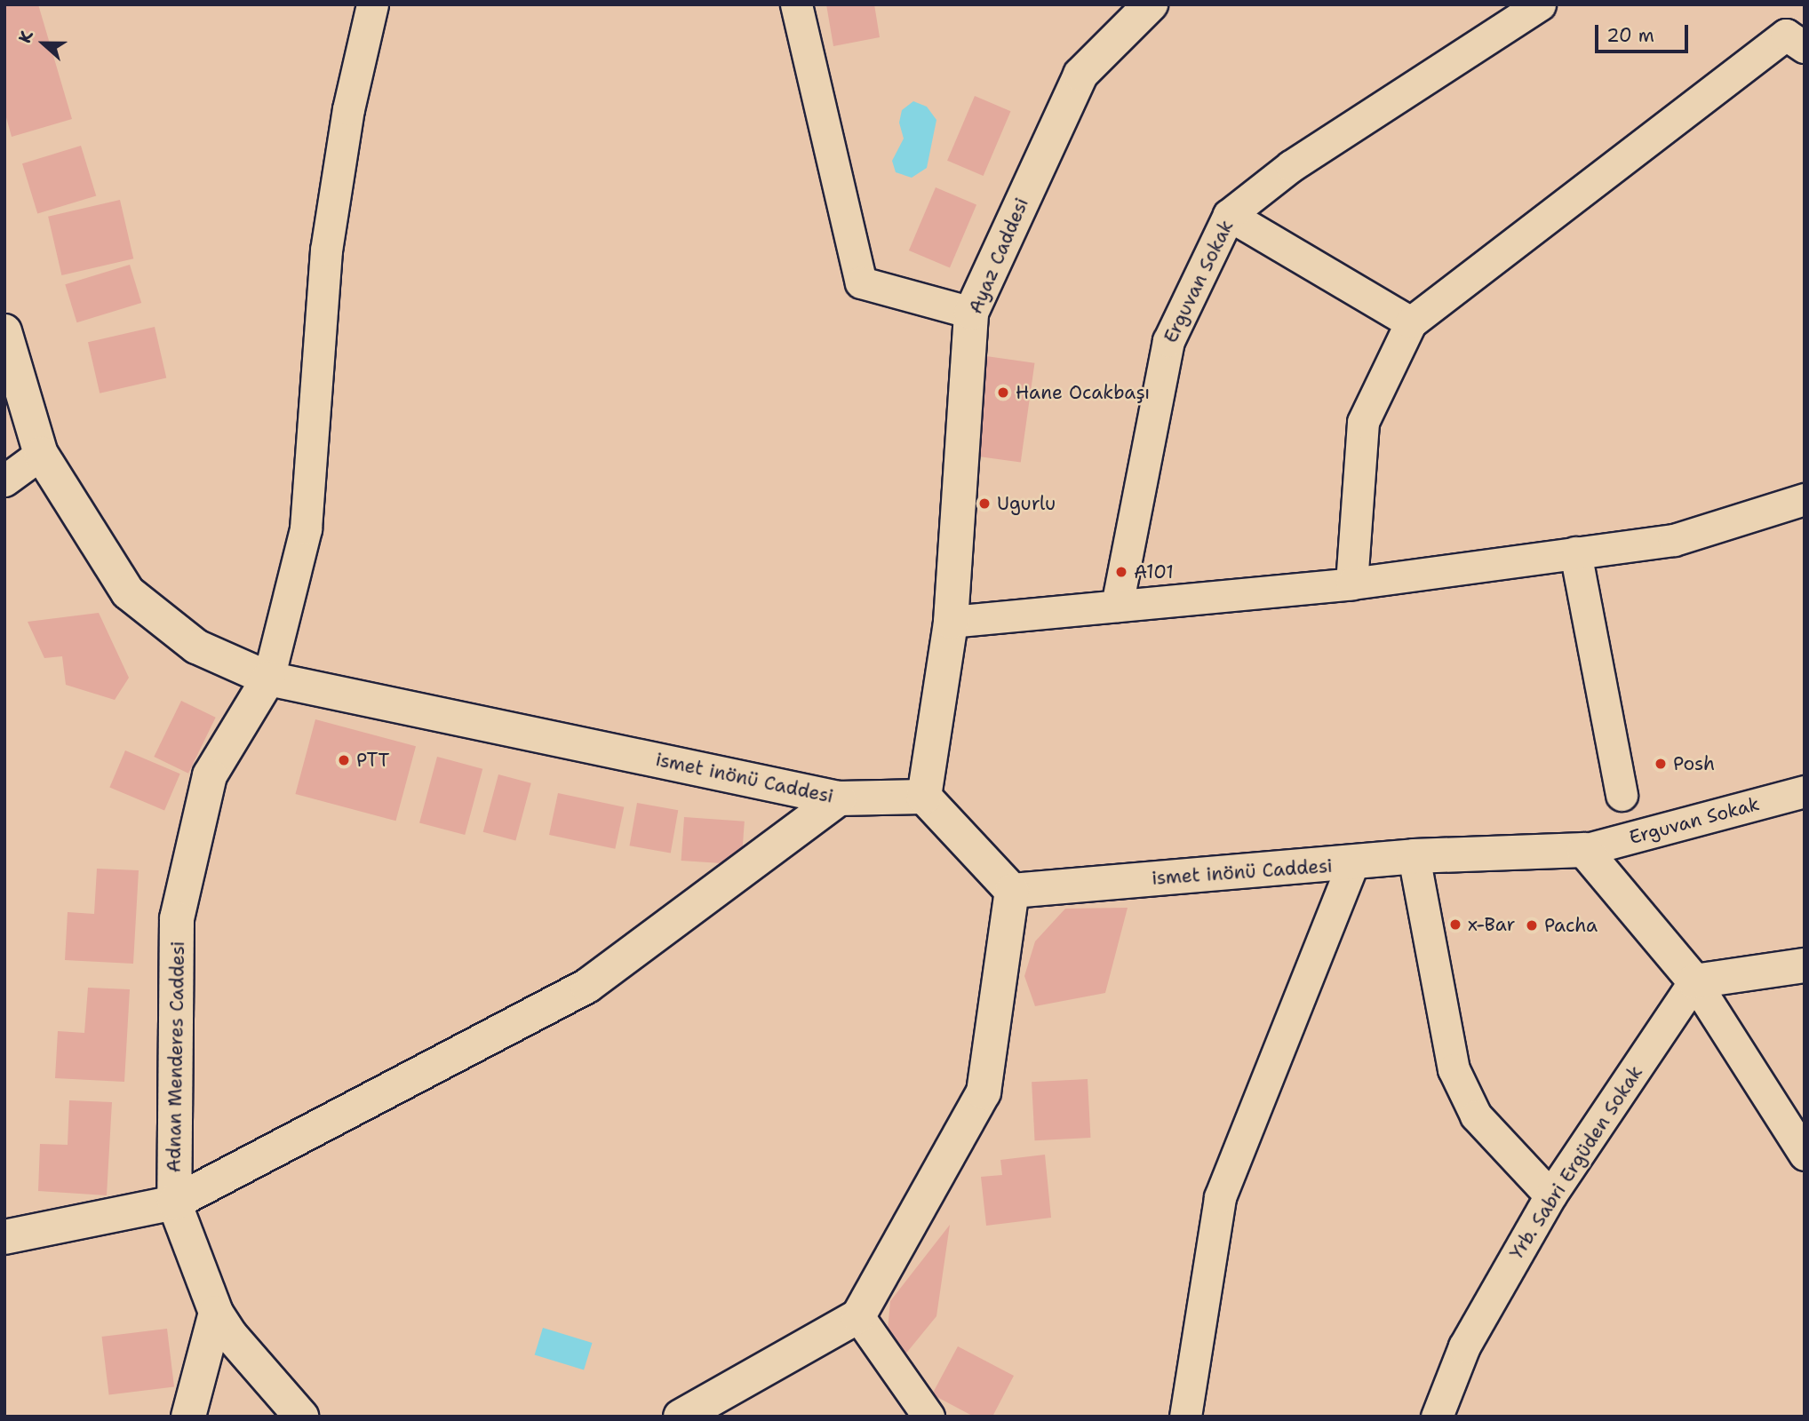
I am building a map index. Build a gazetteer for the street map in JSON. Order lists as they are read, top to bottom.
{
  "streets": {
    "street": [
      "Ayaz Caddesi",
      "Erguvan Sokak",
      "ismet inönü Caddesi",
      "Adnan Menderes Caddesi",
      "Yrb. Sabri Ergüden Sokak"
    ]
  },
  "crossings": [
    ["Ayaz Caddesi", "ismet inönü Caddesi"],
    ["Erguvan Sokak", "ismet inönü Caddesi"],
    ["ismet inönü Caddesi", "Adnan Menderes Caddesi"]
  ],
  "places": [
    "Hane Ocakbaşı",
    "Ugurlu",
    "A101",
    "PTT",
    "Posh",
    "x-Bar",
    "Pacha"
  ],
  "scale_bar": "20 m",
  "north": "left"
}
